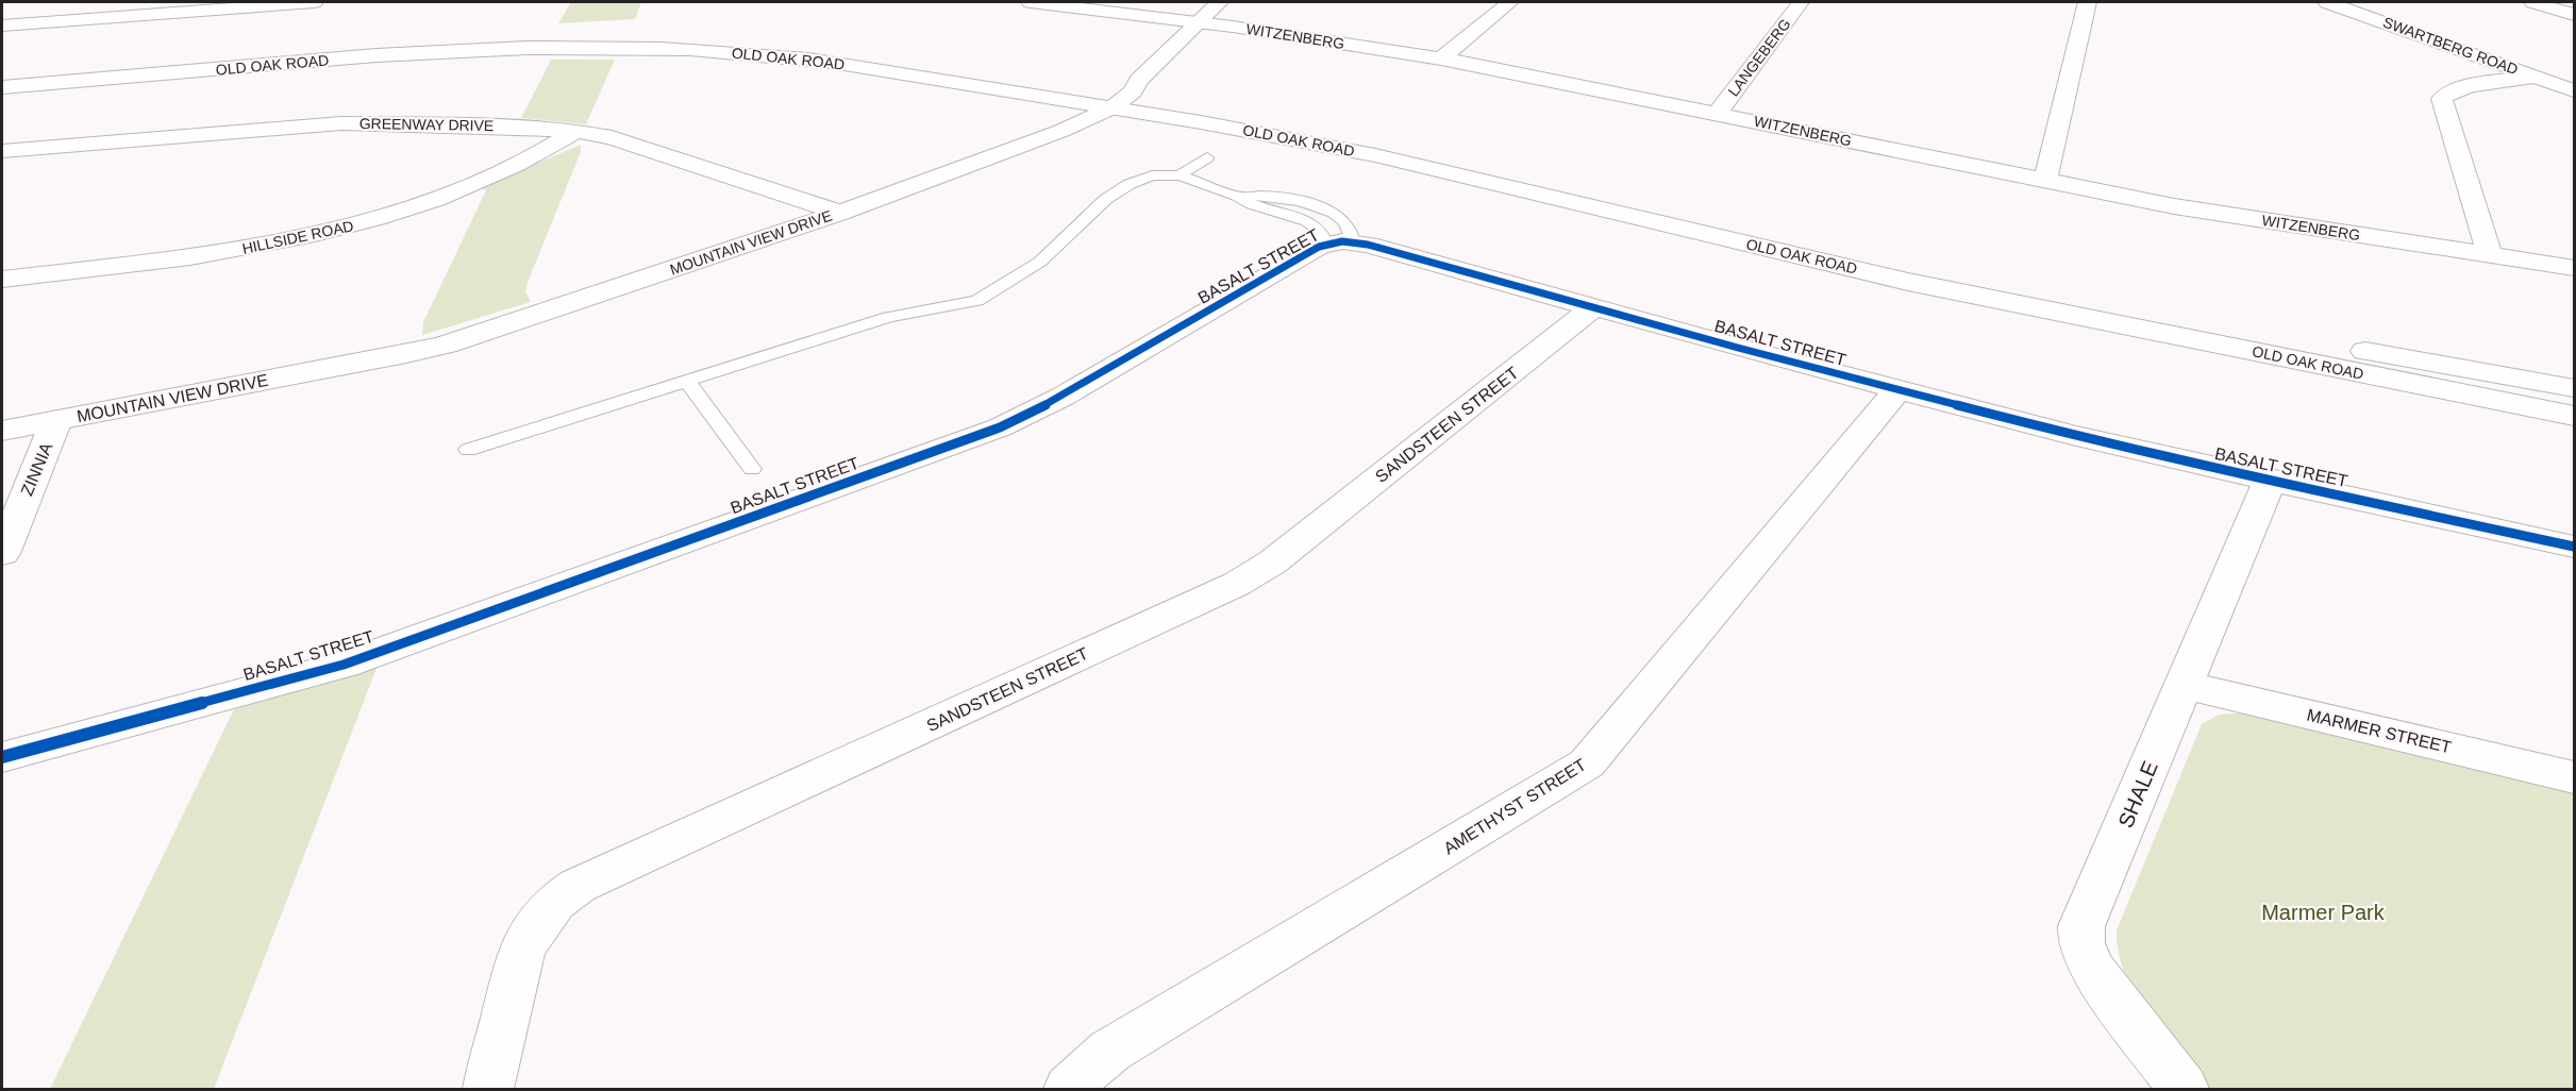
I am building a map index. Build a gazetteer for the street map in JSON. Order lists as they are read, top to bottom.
{
  "streets": {
    "street": [
      "WITZENBERG",
      "SWARTBERG ROAD",
      "LANGEBERG",
      "OLD OAK ROAD",
      "GREENWAY DRIVE",
      "HILLSIDE ROAD",
      "MOUNTAIN VIEW DRIVE",
      "BASALT STREET",
      "SANDSTEEN STREET",
      "ZINNIA",
      "MARMER STREET",
      "SHALE",
      "AMETHYST STREET"
    ]
  },
  "crossings": [
    ["WITZENBERG", "LANGEBERG"],
    ["WITZENBERG", "MOUNTAIN VIEW DRIVE"],
    ["OLD OAK ROAD", "MOUNTAIN VIEW DRIVE"],
    ["GREENWAY DRIVE", "HILLSIDE ROAD"],
    ["GREENWAY DRIVE", "MOUNTAIN VIEW DRIVE"],
    ["MOUNTAIN VIEW DRIVE", "ZINNIA"],
    ["BASALT STREET", "SANDSTEEN STREET"],
    ["BASALT STREET", "SHALE"],
    ["BASALT STREET", "AMETHYST STREET"],
    ["MARMER STREET", "SHALE"]
  ],
  "parks": ["Marmer Park"]
}
